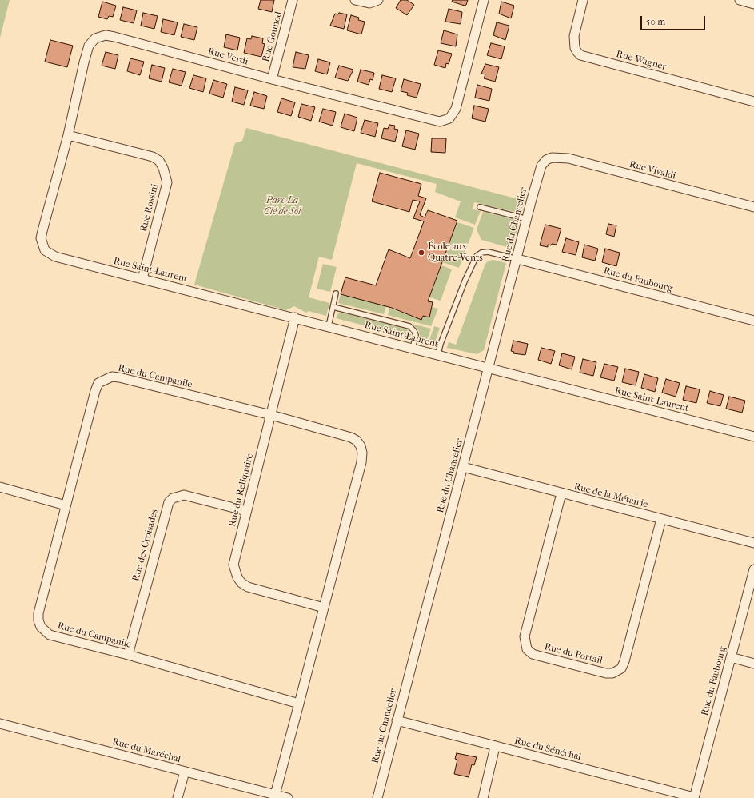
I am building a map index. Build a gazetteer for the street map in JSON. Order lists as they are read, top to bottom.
{
  "streets": {
    "street": [
      "Rue Gounod",
      "Rue Verdi",
      "Rue Wagner",
      "Rue Vivaldi",
      "Rue Rossini",
      "Rue du Chancelier",
      "Rue Saint-Laurent",
      "Rue du Faubourg",
      "Rue du Campanile",
      "Rue du Reliquaire",
      "Rue de la Métairie",
      "Rue des Croisades",
      "Rue du Portail",
      "Rue du Sénéchal",
      "Rue du Maréchal"
    ]
  },
  "crossings": [
    ["Rue Gounod", "Rue Verdi"],
    ["Rue Verdi", "Rue Rossini"],
    ["Rue Verdi", "Rue Saint-Laurent"],
    ["Rue Vivaldi", "Rue du Chancelier"],
    ["Rue Rossini", "Rue Saint-Laurent"],
    ["Rue du Chancelier", "Rue Saint-Laurent"],
    ["Rue du Chancelier", "Rue du Faubourg"],
    ["Rue du Chancelier", "Rue de la Métairie"],
    ["Rue du Chancelier", "Rue du Sénéchal"],
    ["Rue Saint-Laurent", "Rue du Reliquaire"],
    ["Rue du Faubourg", "Rue du Sénéchal"],
    ["Rue du Campanile", "Rue du Reliquaire"],
    ["Rue du Campanile", "Rue des Croisades"],
    ["Rue du Campanile", "Rue du Maréchal"],
    ["Rue du Reliquaire", "Rue des Croisades"],
    ["Rue de la Métairie", "Rue du Portail"]
  ],
  "parks": ["Parc La Clé de Sol"],
  "places": ["École aux Quatre-Vents"],
  "scale_bar": "50 m"
}
